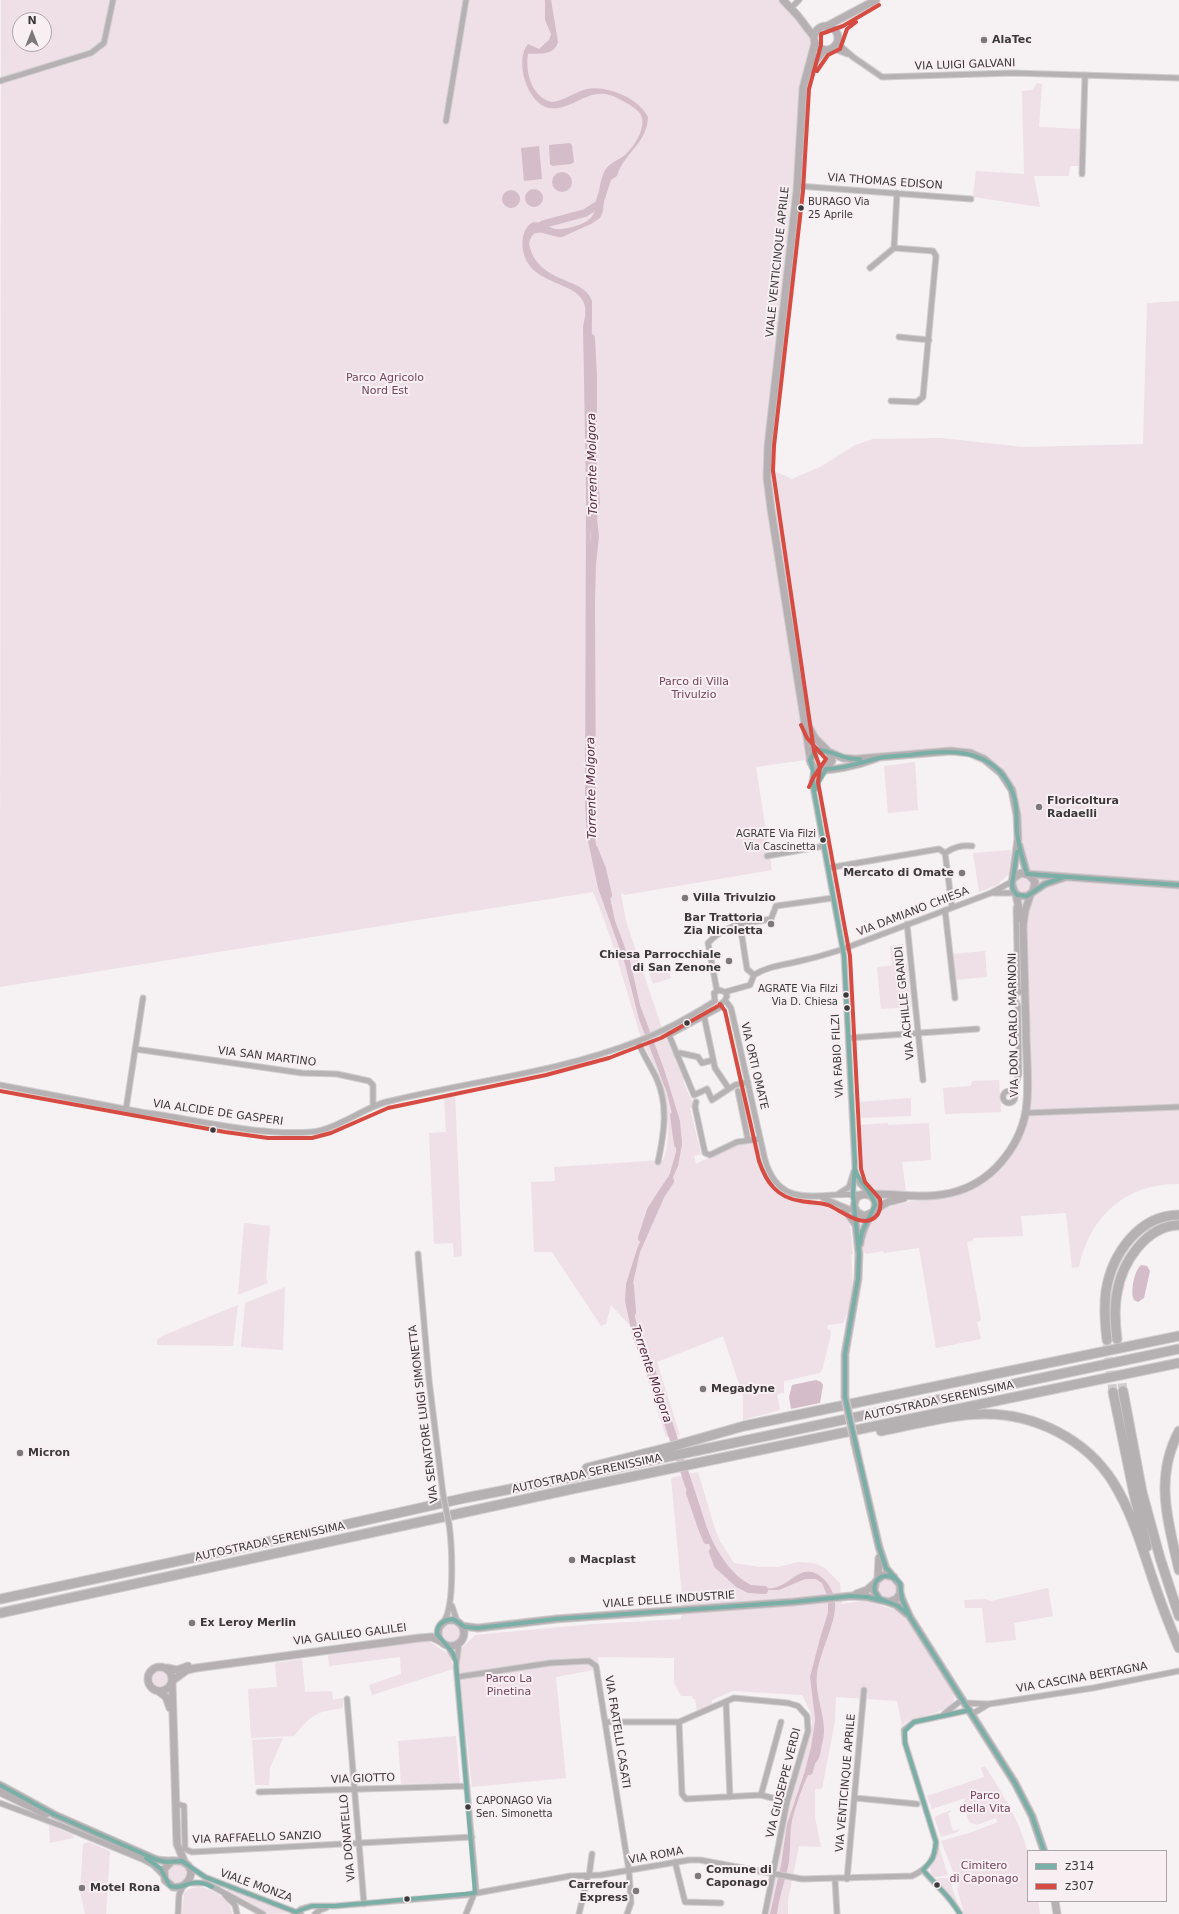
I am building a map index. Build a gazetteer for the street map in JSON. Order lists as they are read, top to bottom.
{
  "streets": {
    "highway": ["AUTOSTRADA SERENISSIMA"],
    "street": [
      "VIA LUIGI GALVANI",
      "VIA THOMAS EDISON",
      "VIALE VENTICINQUE APRILE",
      "VIA DAMIANO CHIESA",
      "VIA ACHILLE GRANDI",
      "VIA DON CARLO MARNONI",
      "VIA FABIO FILZI",
      "VIA SAN MARTINO",
      "VIA ORTI OMATE",
      "VIA ALCIDE DE GASPERI",
      "VIA SENATORE LUIGI SIMONETTA",
      "VIALE DELLE INDUSTRIE",
      "VIA GALILEO GALILEI",
      "VIA CASCINA BERTAGNA",
      "VIA FRATELLI CASATI",
      "VIA GIOTTO",
      "VIA GIUSEPPE VERDI",
      "VIA VENTICINQUE APRILE",
      "VIA RAFFAELLO SANZIO",
      "VIA DONATELLO",
      "VIA ROMA",
      "VIALE MONZA"
    ]
  },
  "crossings": [
    ["VIA LUIGI GALVANI", "VIALE VENTICINQUE APRILE"],
    ["VIA THOMAS EDISON", "VIALE VENTICINQUE APRILE"],
    ["VIALE VENTICINQUE APRILE", "VIA FABIO FILZI"],
    ["VIA DAMIANO CHIESA", "VIA ACHILLE GRANDI"],
    ["VIA DAMIANO CHIESA", "VIA FABIO FILZI"],
    ["VIA DAMIANO CHIESA", "VIA ORTI OMATE"],
    ["VIA DAMIANO CHIESA", "VIA ALCIDE DE GASPERI"],
    ["VIA DON CARLO MARNONI", "VIA FABIO FILZI"],
    ["VIA DON CARLO MARNONI", "VIA ORTI OMATE"],
    ["VIA FABIO FILZI", "VIA ORTI OMATE"],
    ["VIA SAN MARTINO", "VIA ALCIDE DE GASPERI"],
    ["VIA ORTI OMATE", "VIA ALCIDE DE GASPERI"],
    ["VIA SENATORE LUIGI SIMONETTA", "VIALE DELLE INDUSTRIE"],
    ["VIA SENATORE LUIGI SIMONETTA", "VIA GALILEO GALILEI"],
    ["VIA SENATORE LUIGI SIMONETTA", "VIA FRATELLI CASATI"],
    ["VIA SENATORE LUIGI SIMONETTA", "VIA GIOTTO"],
    ["VIA SENATORE LUIGI SIMONETTA", "VIA ROMA"],
    ["VIALE DELLE INDUSTRIE", "VIA GALILEO GALILEI"],
    ["VIA FRATELLI CASATI", "VIA GIUSEPPE VERDI"],
    ["VIA FRATELLI CASATI", "VIA ROMA"],
    ["VIA GIOTTO", "VIA DONATELLO"],
    ["VIA GIUSEPPE VERDI", "VIA ROMA"],
    ["VIA VENTICINQUE APRILE", "VIA ROMA"],
    ["VIA RAFFAELLO SANZIO", "VIA DONATELLO"],
    ["VIA DONATELLO", "VIA ROMA"]
  ],
  "water": ["Torrente Molgora"],
  "parks": [
    "Parco Agricolo Nord Est",
    "Parco di Villa Trivulzio",
    "Parco La Pinetina",
    "Parco della Vita",
    "Cimitero di Caponago"
  ],
  "places": [
    "AlaTec",
    "BURAGO Via 25 Aprile",
    "Floricoltura Radaelli",
    "AGRATE Via Filzi Via Cascinetta",
    "Mercato di Omate",
    "Villa Trivulzio",
    "Bar Trattoria Zia Nicoletta",
    "Chiesa Parrocchiale di San Zenone",
    "AGRATE Via Filzi Via D. Chiesa",
    "Megadyne",
    "Micron",
    "Macplast",
    "Ex Leroy Merlin",
    "CAPONAGO Via Sen. Simonetta",
    "Comune di Caponago",
    "Motel Rona",
    "Carrefour Express"
  ],
  "lines": ["transit line z307", "transit line z314"],
  "legend": ["z314", "z307"],
  "north": "top"
}
